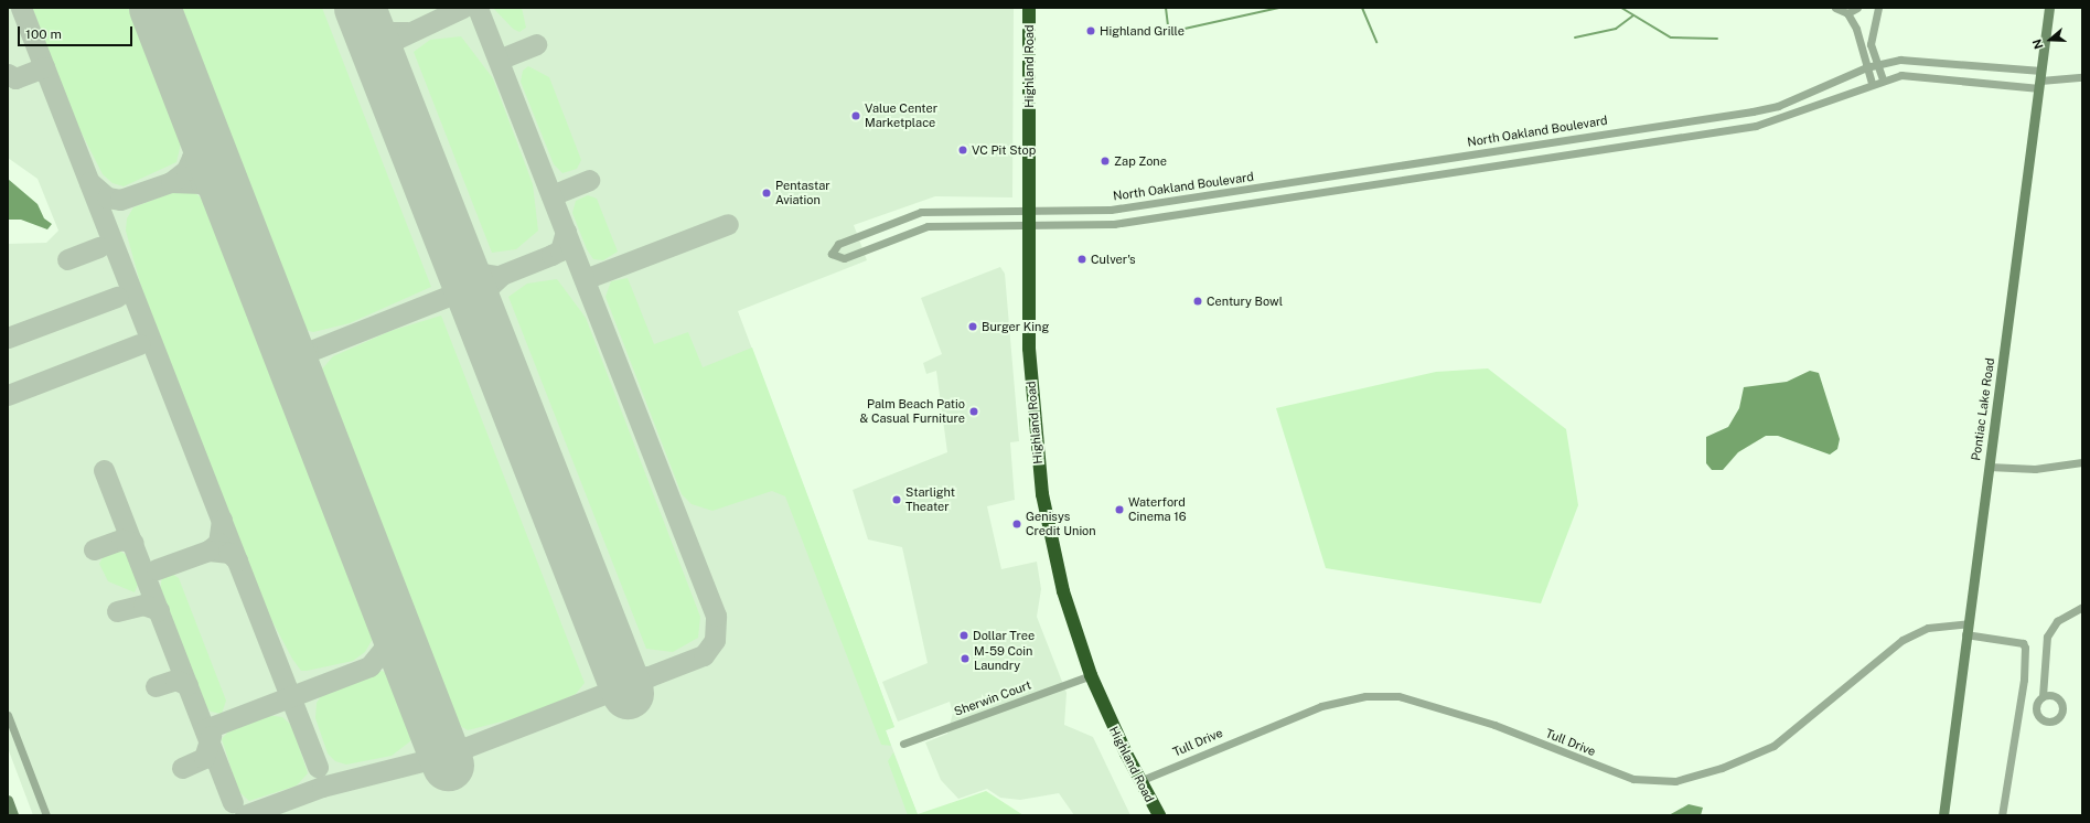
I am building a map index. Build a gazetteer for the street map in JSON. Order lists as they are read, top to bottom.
{
  "streets": {
    "highway": ["Highland Road"],
    "street": [
      "North Oakland Boulevard",
      "Pontiac Lake Road",
      "Sherwin Court",
      "Tull Drive"
    ]
  },
  "crossings": [
    ["Highland Road", "North Oakland Boulevard"],
    ["Highland Road", "Sherwin Court"],
    ["Highland Road", "Tull Drive"],
    ["North Oakland Boulevard", "Pontiac Lake Road"],
    ["Pontiac Lake Road", "Tull Drive"]
  ],
  "places": [
    "Highland Grille",
    "Value Center Marketplace",
    "VC Pit Stop",
    "Zap Zone",
    "Pentastar Aviation",
    "Culver's",
    "Century Bowl",
    "Burger King",
    "Palm Beach Patio & Casual Furniture",
    "Starlight Theater",
    "Waterford Cinema 16",
    "Genisys Credit Union",
    "Dollar Tree",
    "M-59 Coin Laundry"
  ],
  "scale_bar": "100 m",
  "north": "left"
}
